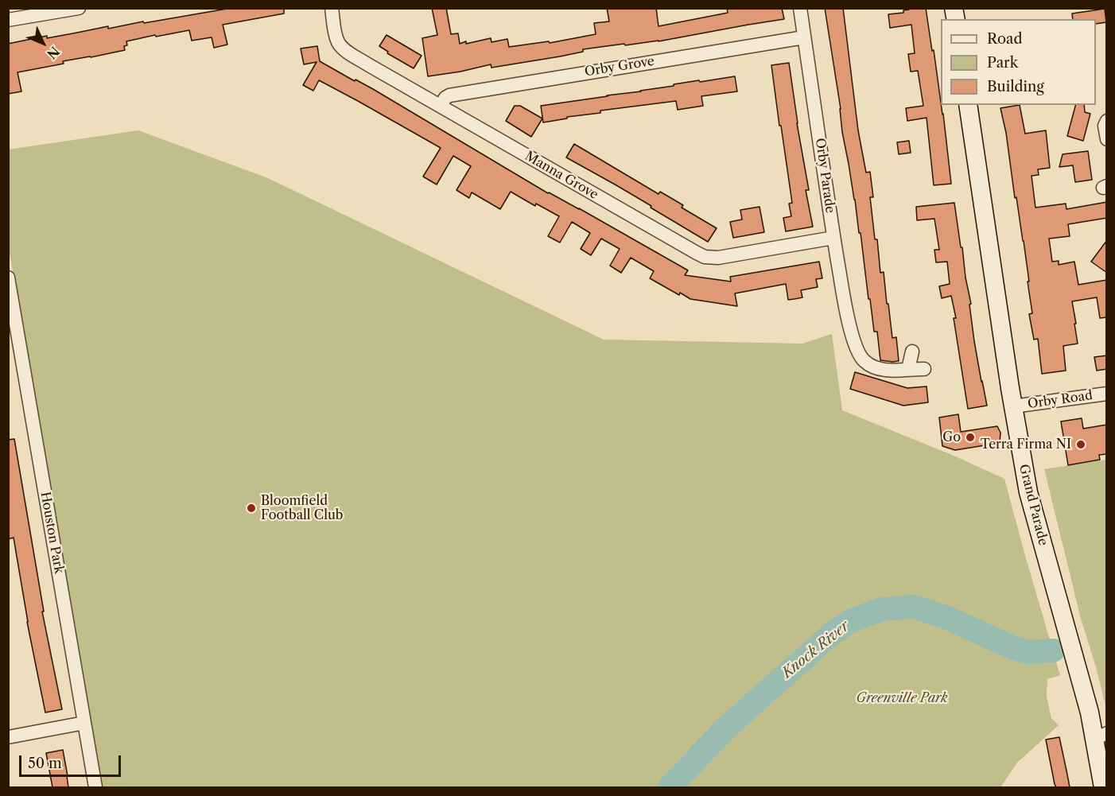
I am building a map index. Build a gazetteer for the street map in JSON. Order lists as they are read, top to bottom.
{
  "streets": {
    "street": [
      "Orby Grove",
      "Manna Grove",
      "Orby Parade",
      "Orby Road",
      "Grand Parade",
      "Houston Park"
    ]
  },
  "crossings": [
    ["Orby Grove", "Manna Grove"],
    ["Orby Grove", "Orby Parade"],
    ["Manna Grove", "Orby Parade"],
    ["Orby Road", "Grand Parade"]
  ],
  "water": ["Knock River"],
  "parks": ["Greenville Park"],
  "places": ["Go", "Terra Firma NI", "Bloomfield Football Club"],
  "legend": ["Road", "Park", "Building"],
  "scale_bar": "50 m",
  "north": "bottom right"
}
